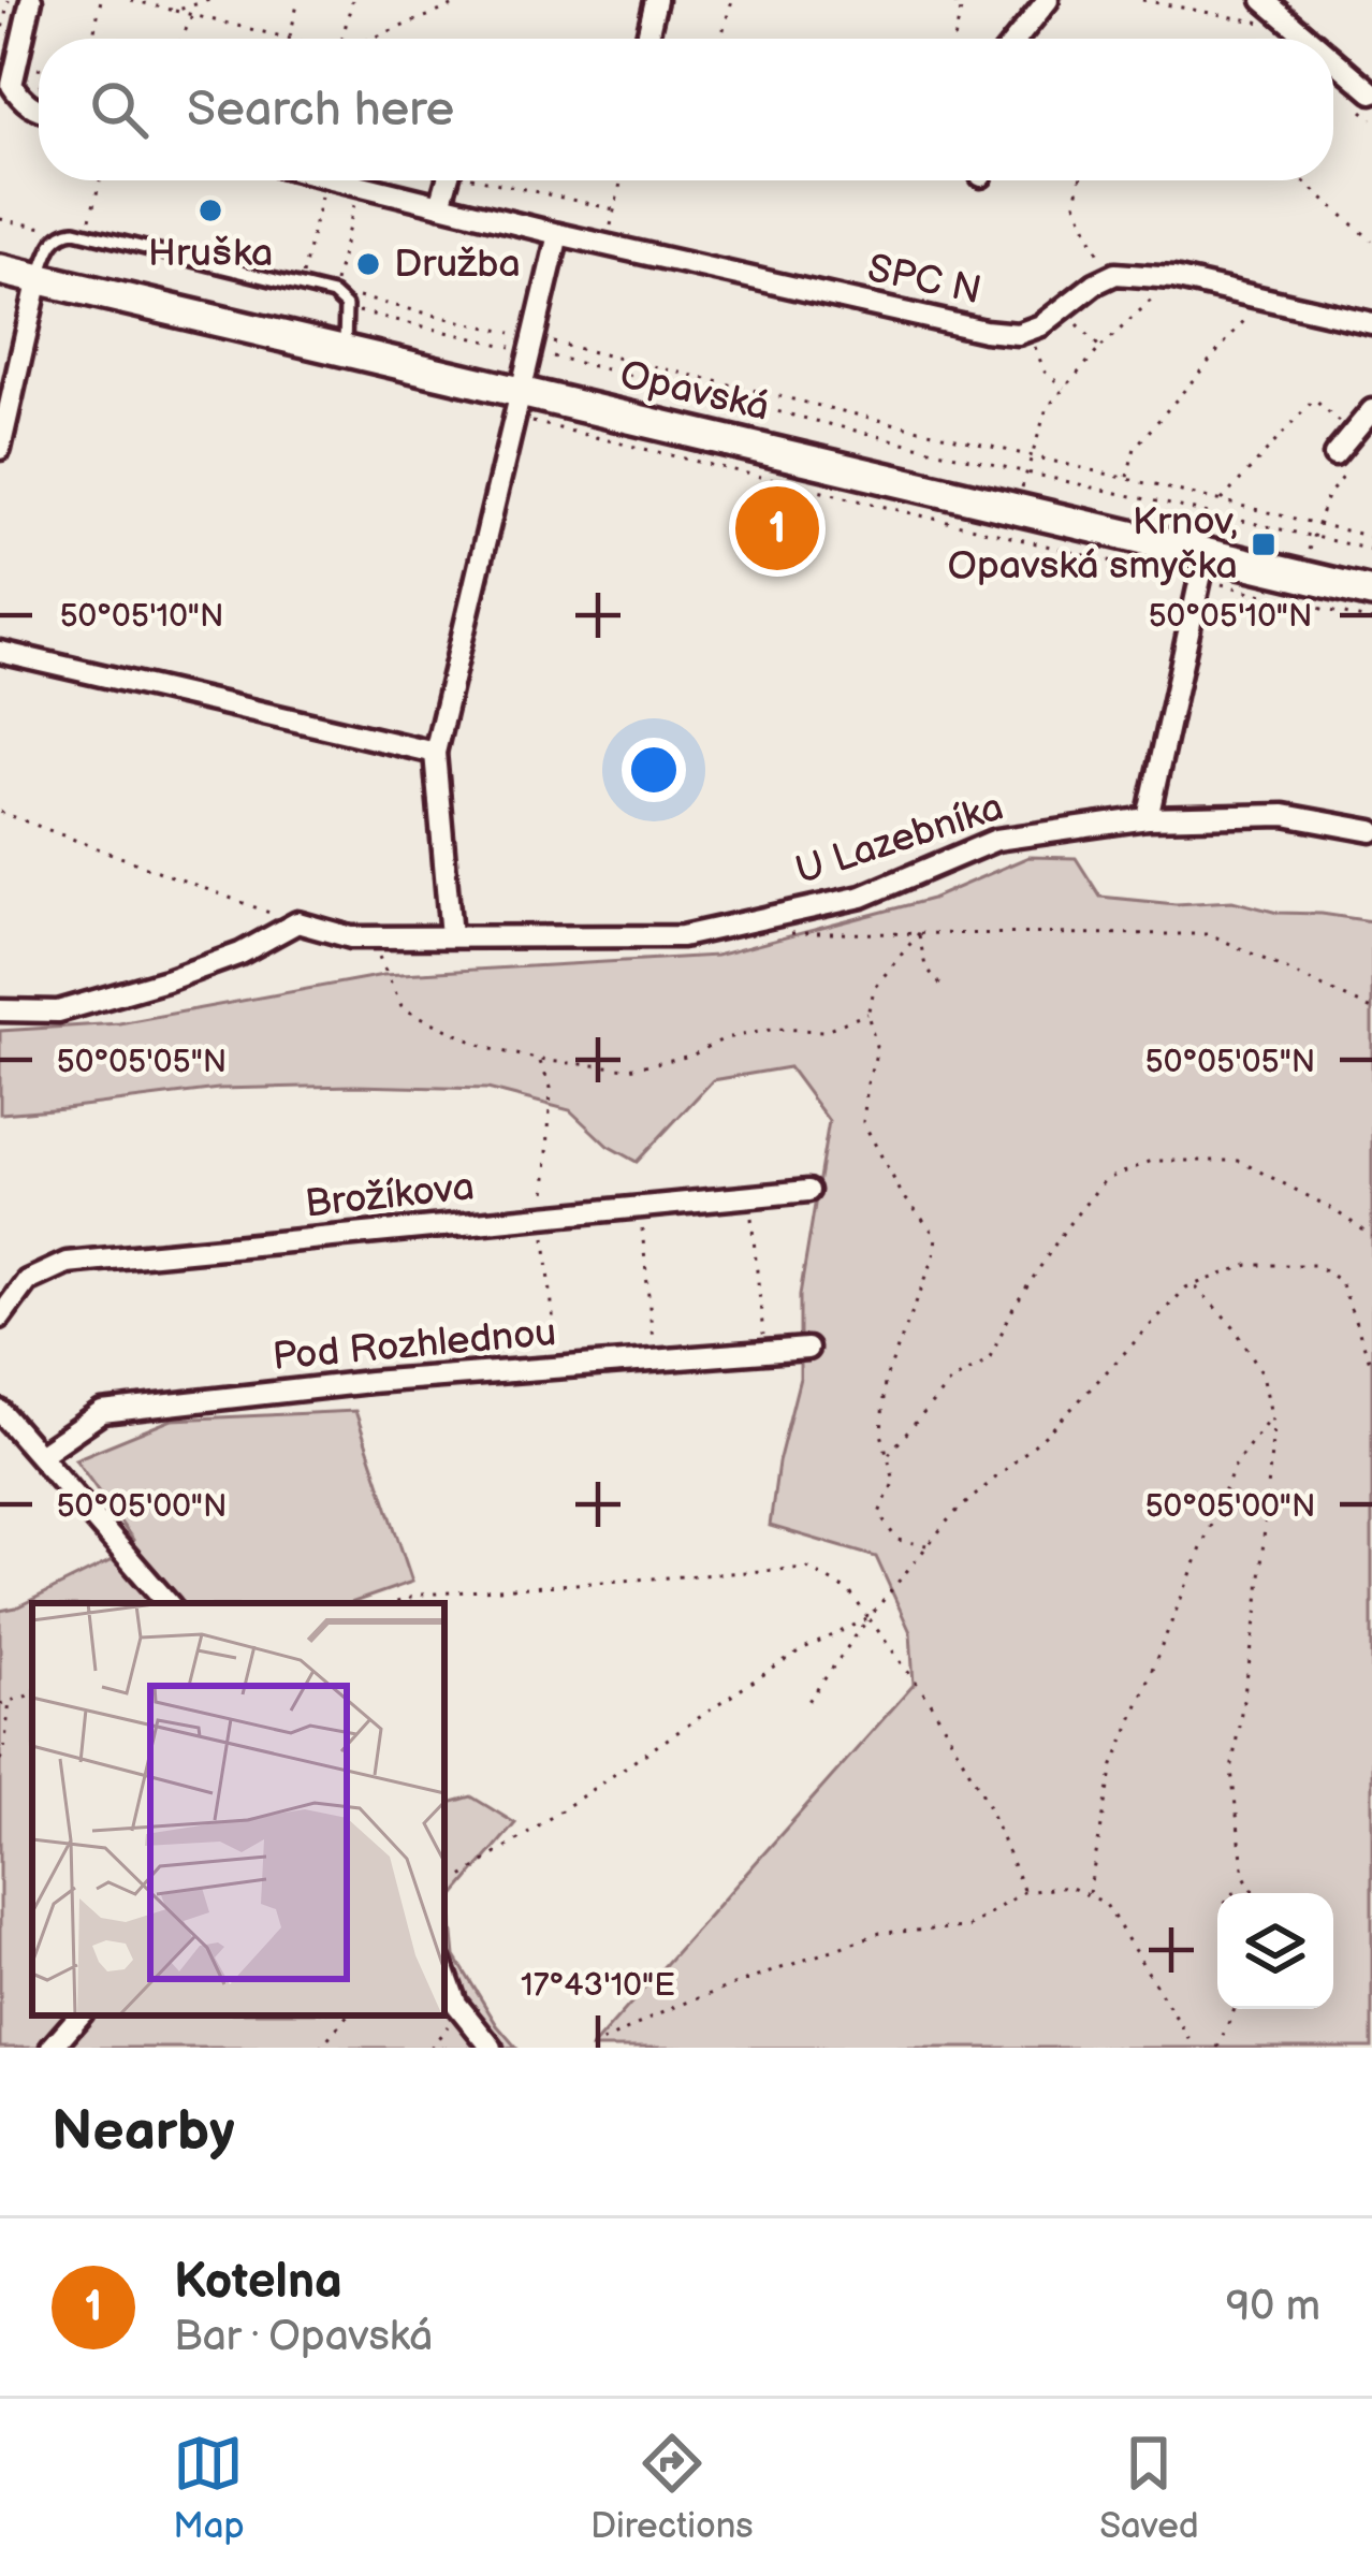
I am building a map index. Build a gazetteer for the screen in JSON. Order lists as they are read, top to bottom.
{
  "streets": {
    "main road": ["Opavská"],
    "street": [
      "SPC N",
      "U Lazebníka",
      "Brožíkova",
      "Pod Rozhlednou"
    ]
  },
  "places": {
    "other": ["Hruška", "Družba"],
    "transit": ["Krnov, Opavská smyčka"]
  },
  "page": {
    "search": "Search here",
    "pins": "1",
    "heading": "Nearby",
    "list": [
      {
        "mark": "1",
        "name": "Kotelna",
        "note": "Bar · Opavská",
        "value": "90 m"
      }
    ],
    "nav": ["Map", "Directions", "Saved"]
  },
  "coordinates": [
    "50°05'10\"N",
    "50°05'05\"N",
    "50°05'00\"N",
    "17°43'10\"E"
  ]
}
